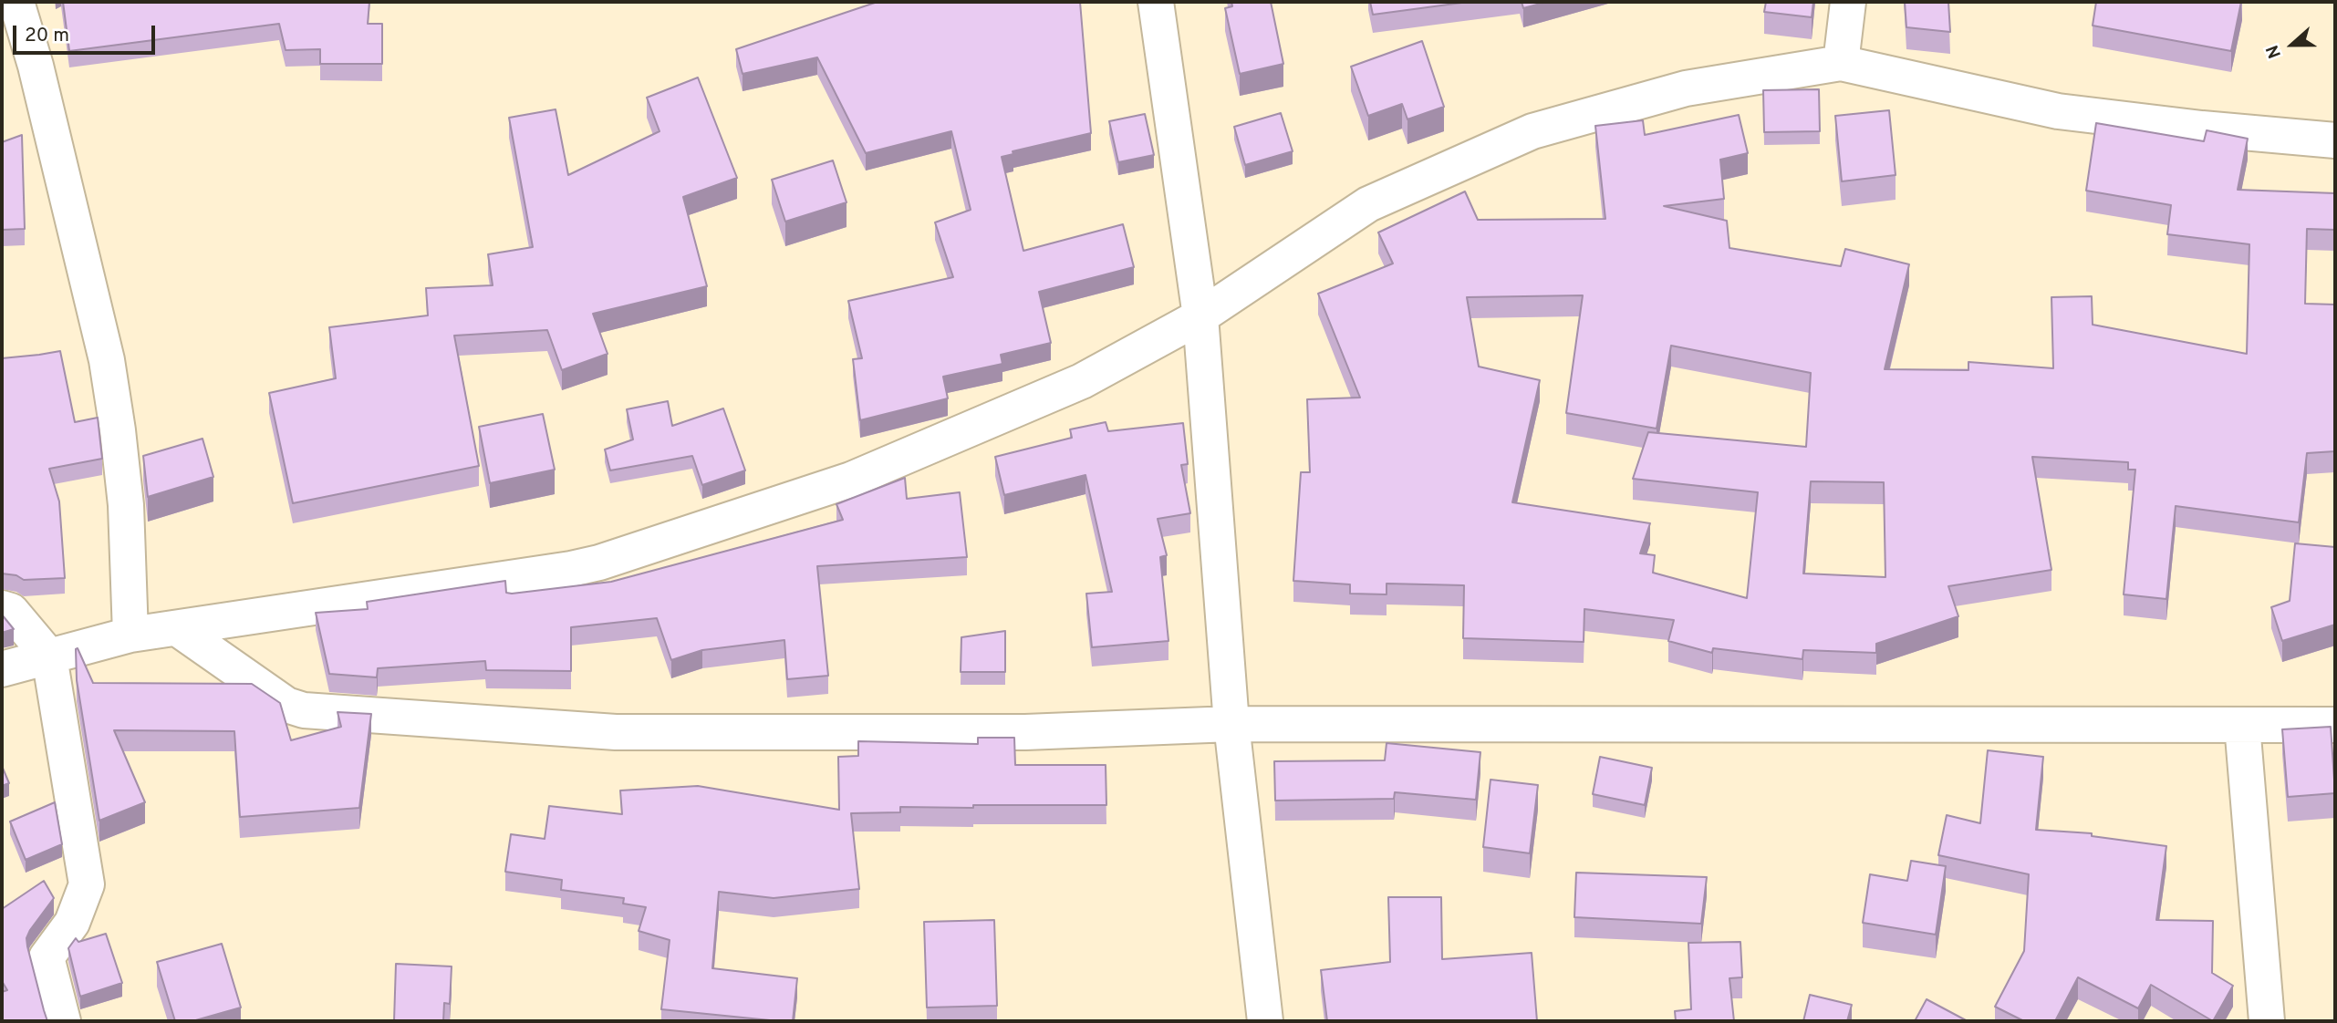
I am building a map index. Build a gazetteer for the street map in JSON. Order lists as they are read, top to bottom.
{
  "scale_bar": "20 m",
  "north": "left"
}
